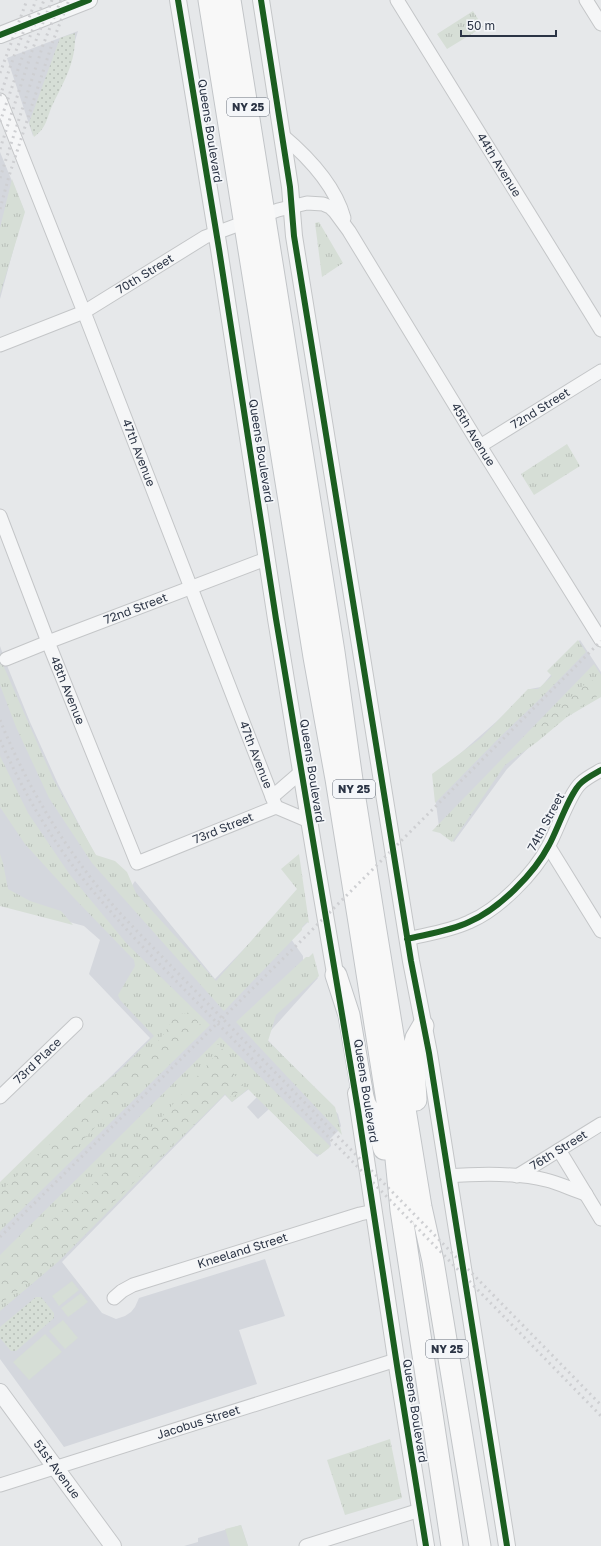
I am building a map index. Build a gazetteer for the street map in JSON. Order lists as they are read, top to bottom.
{
  "streets": {
    "main road": ["NY 25", "Queens Boulevard"],
    "street": [
      "44th Avenue",
      "70th Street",
      "72nd Street",
      "45th Avenue",
      "47th Avenue",
      "48th Avenue",
      "74th Street",
      "73rd Street",
      "73rd Place",
      "76th Street",
      "Kneeland Street",
      "Jacobus Street",
      "51st Avenue"
    ]
  },
  "crossings": [
    ["NY 25", "70th Street"],
    ["Queens Boulevard", "70th Street"],
    ["Queens Boulevard", "72nd Street"],
    ["Queens Boulevard", "73rd Street"],
    ["Queens Boulevard", "Kneeland Street"],
    ["Queens Boulevard", "Jacobus Street"],
    ["70th Street", "45th Avenue"],
    ["70th Street", "47th Avenue"],
    ["72nd Street", "45th Avenue"],
    ["72nd Street", "47th Avenue"],
    ["72nd Street", "48th Avenue"],
    ["47th Avenue", "73rd Street"],
    ["48th Avenue", "73rd Street"],
    ["Jacobus Street", "51st Avenue"]
  ],
  "scale_bar": "50 m"
}
